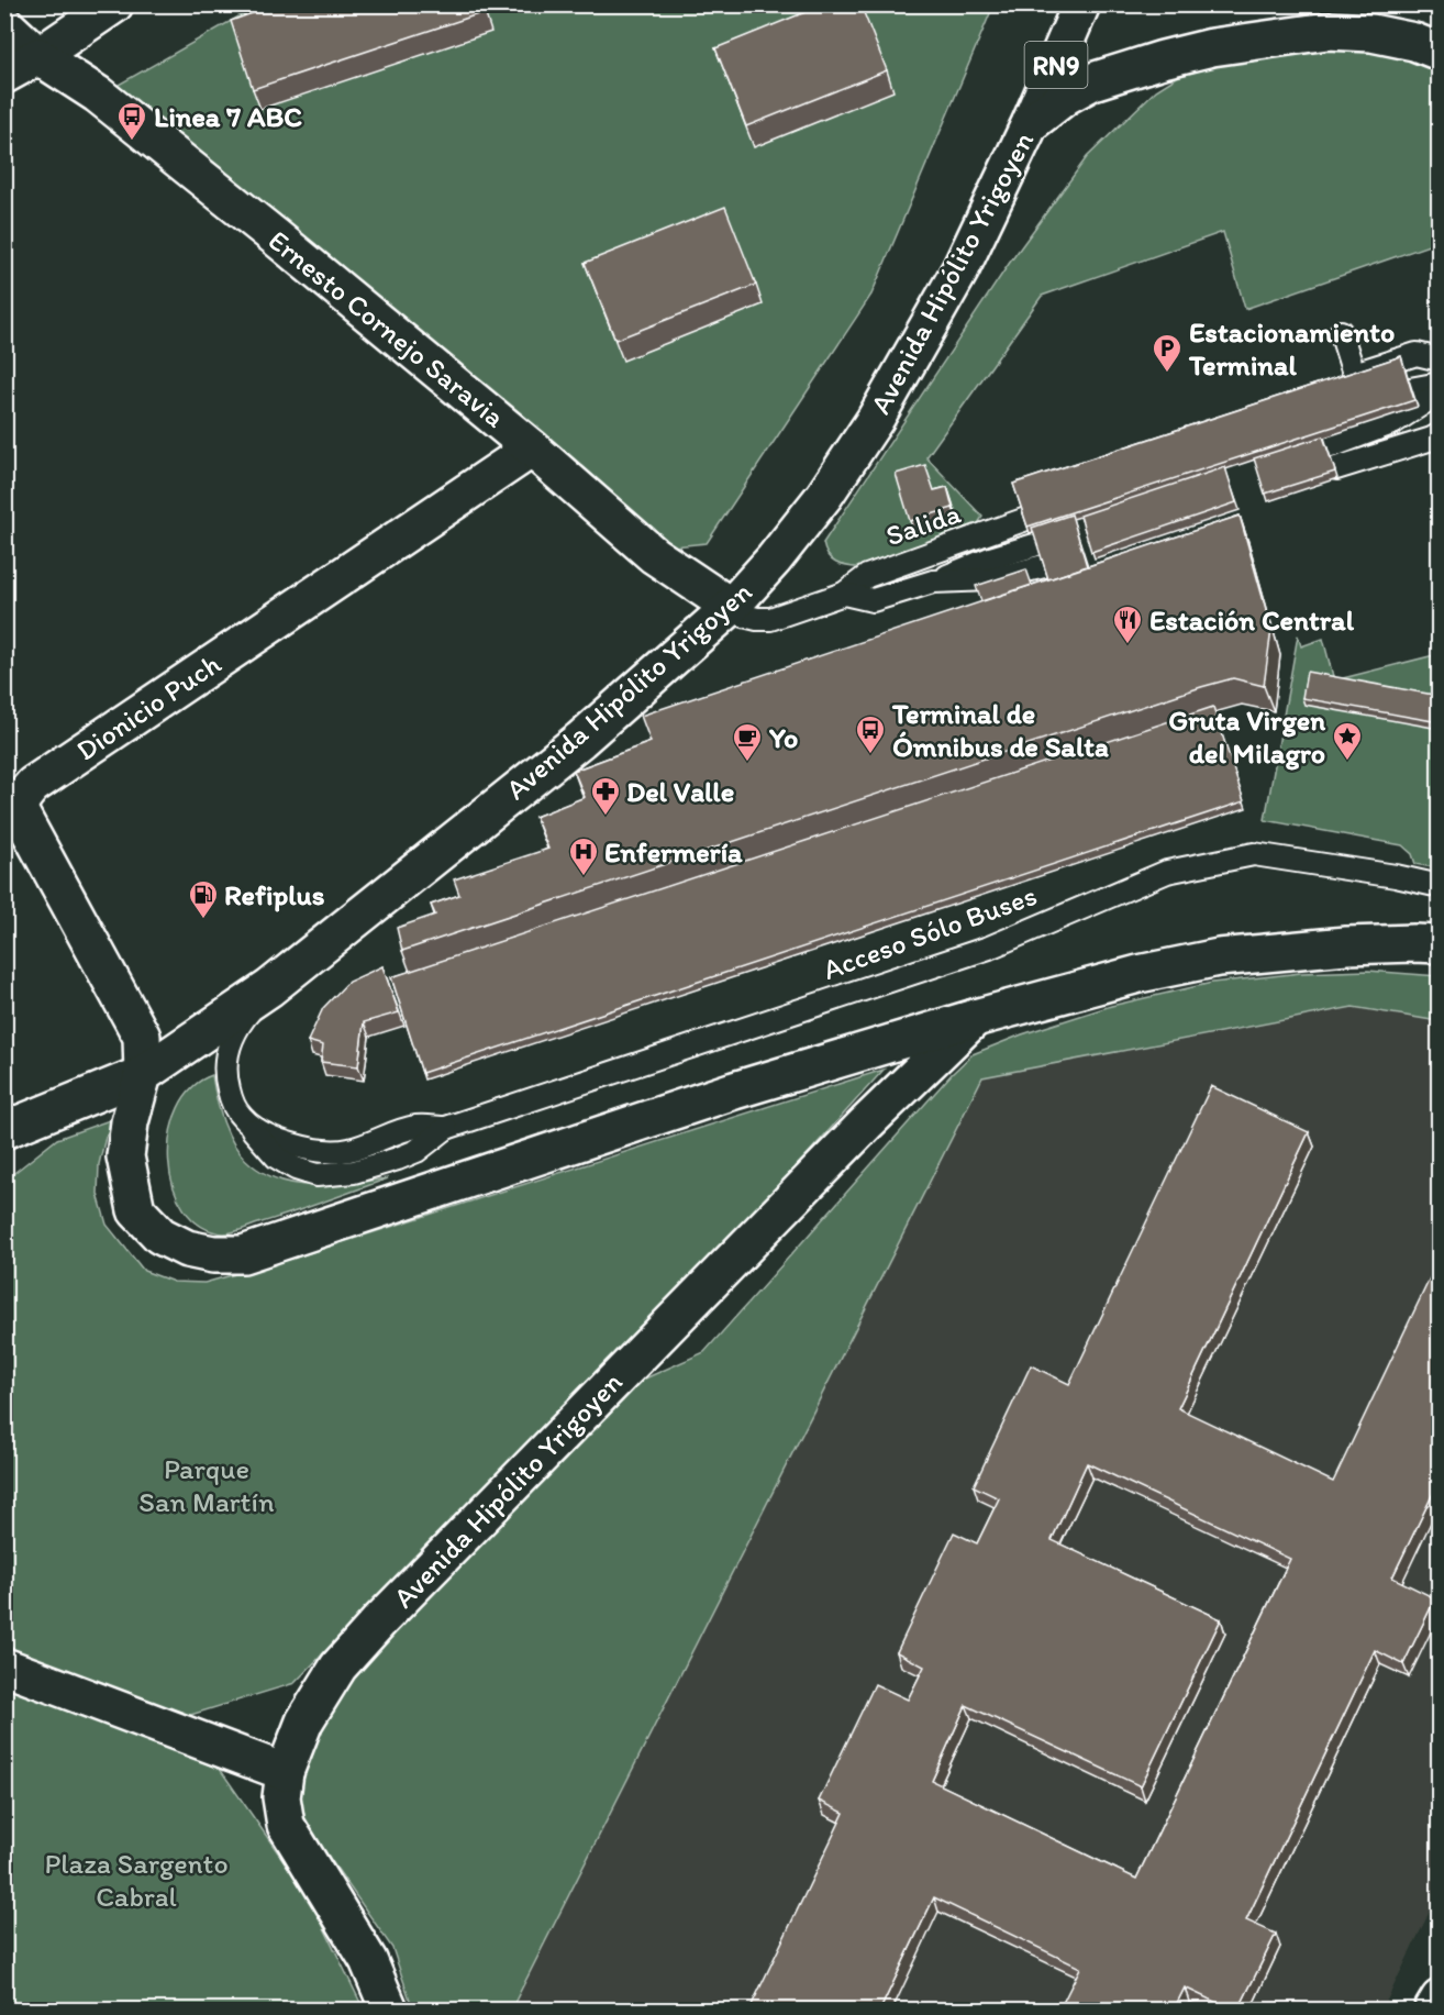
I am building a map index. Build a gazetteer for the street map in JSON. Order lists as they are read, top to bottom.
{
  "streets": {
    "main road": [
      "RN9",
      "Avenida Hipólito Yrigoyen",
      "Ernesto Cornejo Saravia",
      "Dionicio Puch"
    ],
    "lane": ["Salida", "Acceso Sólo Buses"]
  },
  "crossings": [
    ["RN9", "Avenida Hipólito Yrigoyen"],
    ["Avenida Hipólito Yrigoyen", "Ernesto Cornejo Saravia"],
    ["Avenida Hipólito Yrigoyen", "Salida"],
    ["Avenida Hipólito Yrigoyen", "Dionicio Puch"],
    ["Avenida Hipólito Yrigoyen", "Acceso Sólo Buses"],
    ["Ernesto Cornejo Saravia", "Salida"],
    ["Ernesto Cornejo Saravia", "Dionicio Puch"]
  ],
  "parks": ["Parque San Martín", "Plaza Sargento Cabral"],
  "places": {
    "bus stop": ["Linea 7 ABC", "Terminal de Ómnibus de Salta"],
    "parking": ["Estacionamiento Terminal"],
    "restaurant": ["Estación Central"],
    "place": ["Gruta Virgen del Milagro"],
    "cafe": ["Yo"],
    "pharmacy": ["Del Valle"],
    "hospital": ["Enfermería"],
    "fuel station": ["Refiplus"]
  }
}
